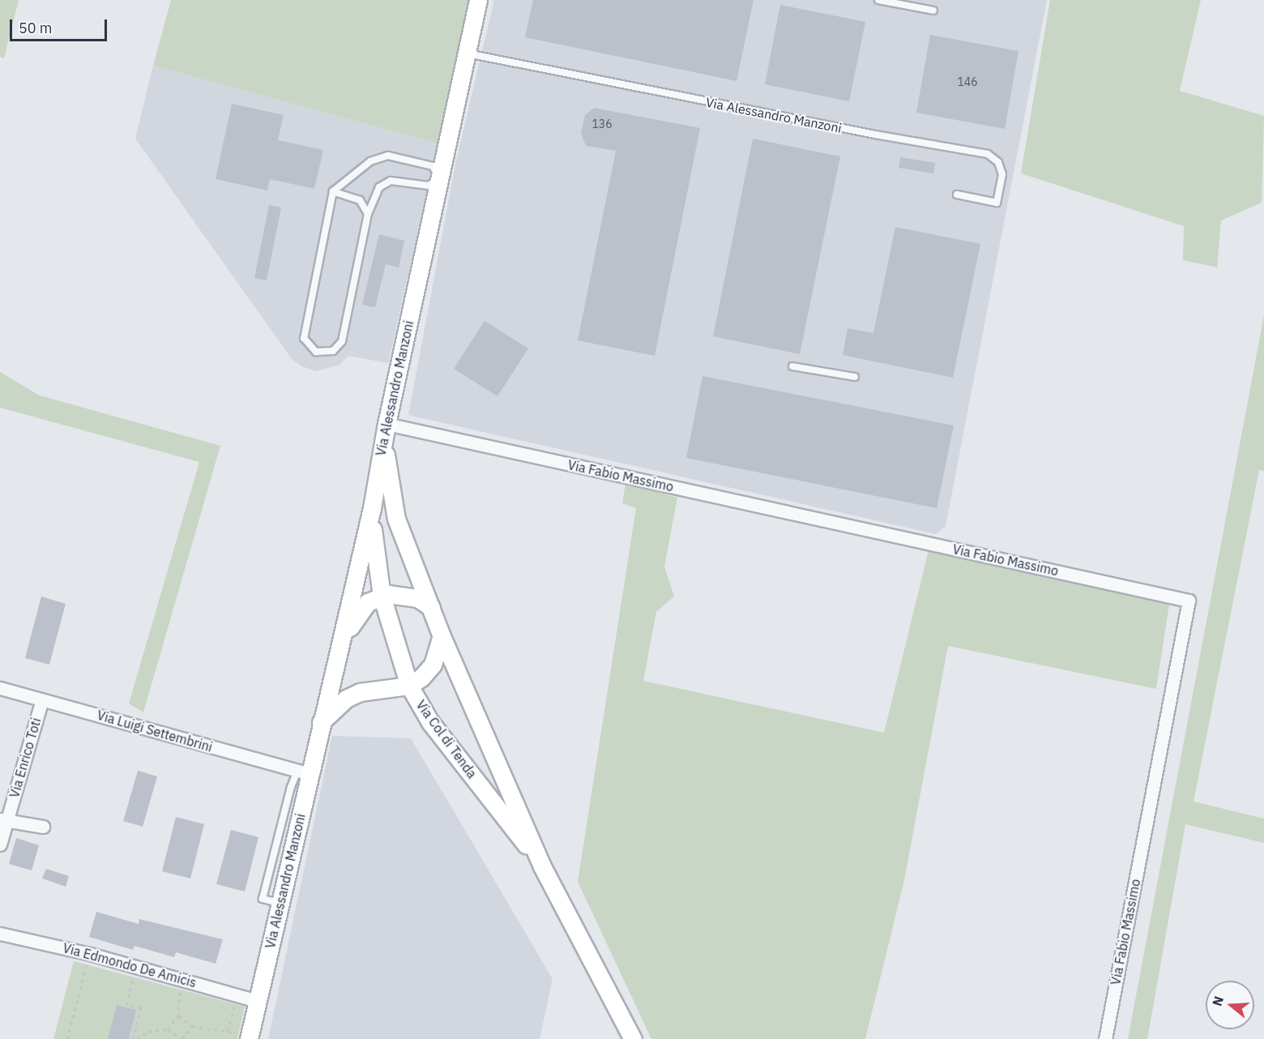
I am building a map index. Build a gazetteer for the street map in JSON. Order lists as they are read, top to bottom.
{
  "streets": {
    "main road": ["Via Alessandro Manzoni", "Via Col di Tenda"],
    "street": [
      "Via Fabio Massimo",
      "Via Luigi Settembrini",
      "Via Enrico Toti",
      "Via Edmondo De Amicis"
    ]
  },
  "crossings": [
    ["Via Alessandro Manzoni", "Via Fabio Massimo"],
    ["Via Alessandro Manzoni", "Via Luigi Settembrini"],
    ["Via Alessandro Manzoni", "Via Col di Tenda"],
    ["Via Alessandro Manzoni", "Via Edmondo De Amicis"],
    ["Via Fabio Massimo", "Via Col di Tenda"],
    ["Via Luigi Settembrini", "Via Enrico Toti"]
  ],
  "house_numbers": ["146", "136"],
  "scale_bar": "50 m",
  "north": "left"
}
